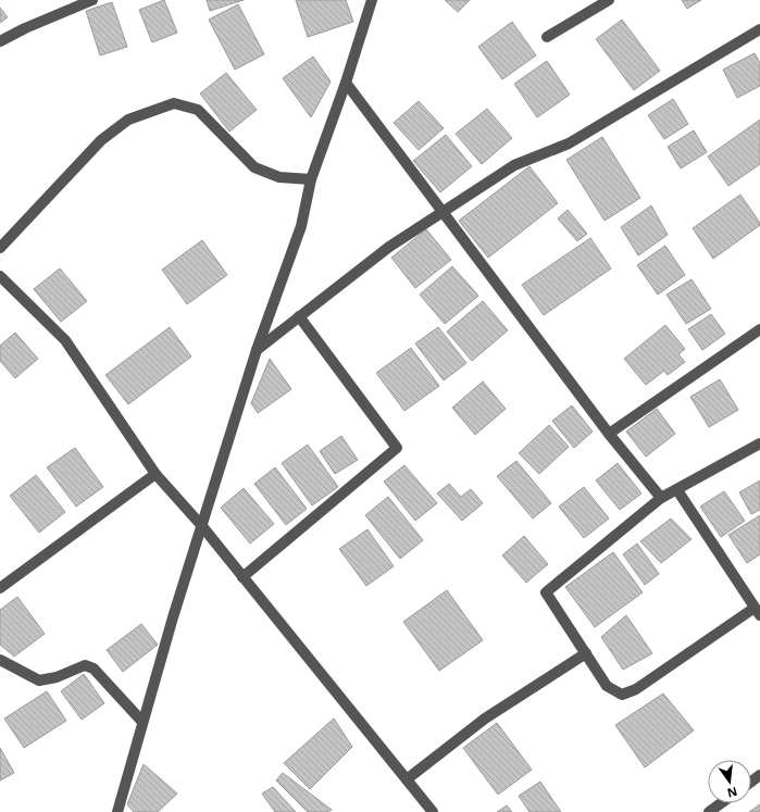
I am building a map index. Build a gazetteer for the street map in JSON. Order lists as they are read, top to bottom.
{
  "north": "bottom"
}
